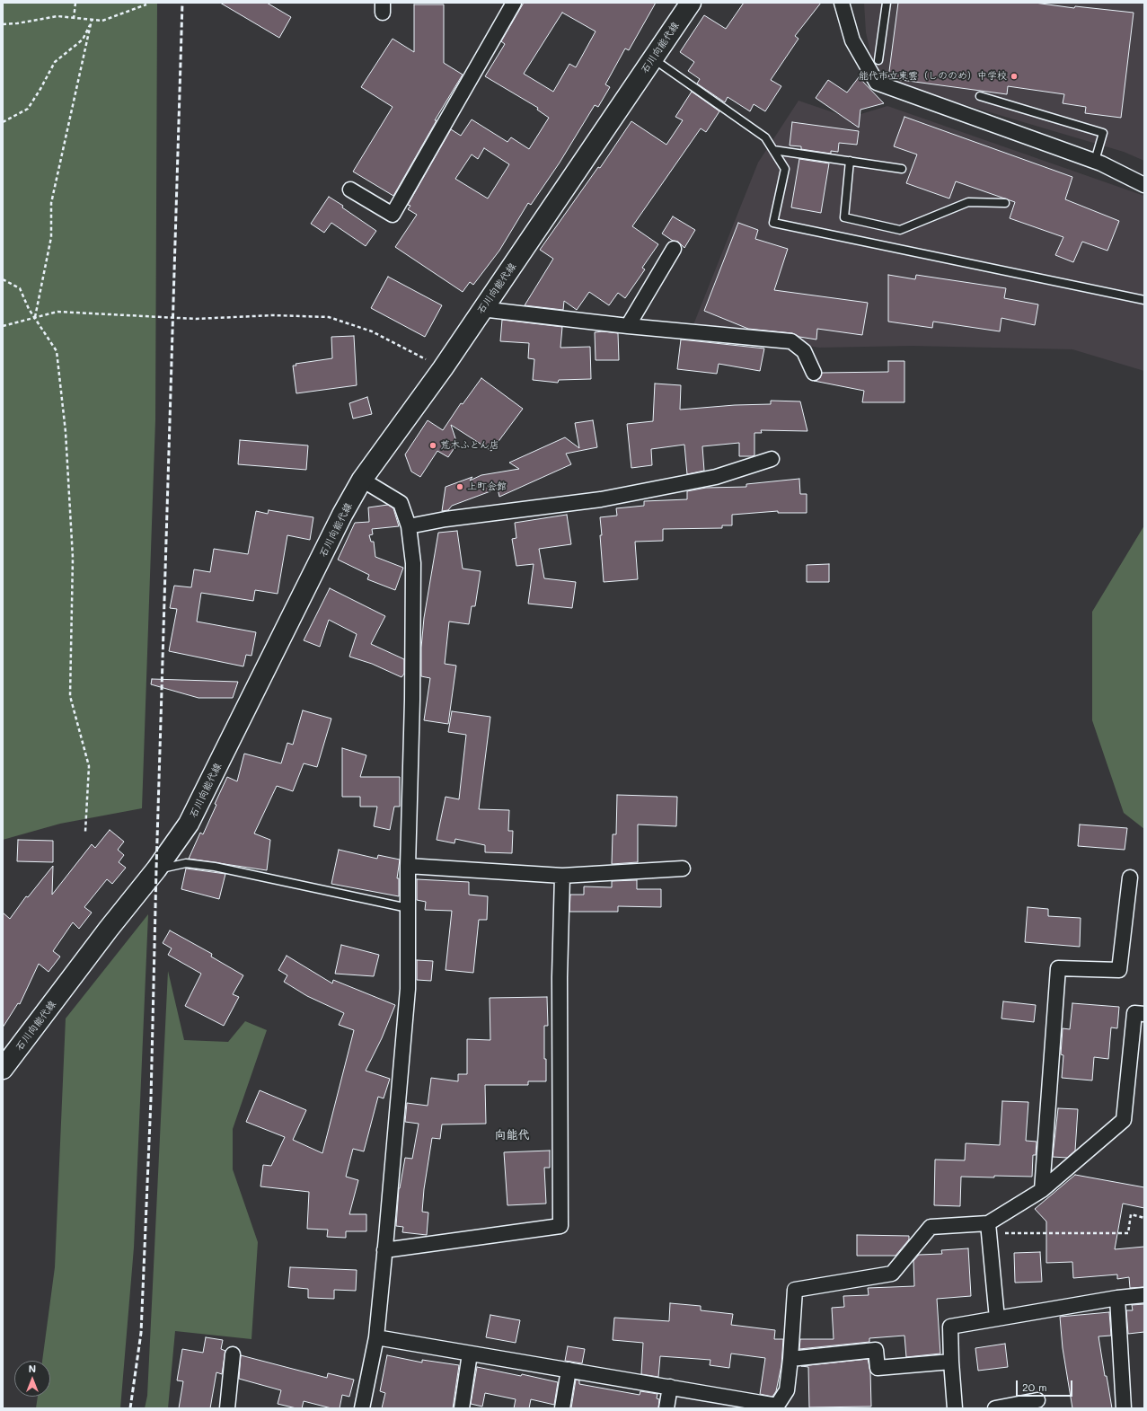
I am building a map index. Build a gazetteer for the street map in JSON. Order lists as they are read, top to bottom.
{
  "streets": {
    "main road": ["石川向能代線"]
  },
  "districts": ["向能代"],
  "places": ["能代市立東雲（しののめ）中学校", "荒木ふとん店", "上町会館"],
  "scale_bar": "20 m",
  "north": "top"
}
